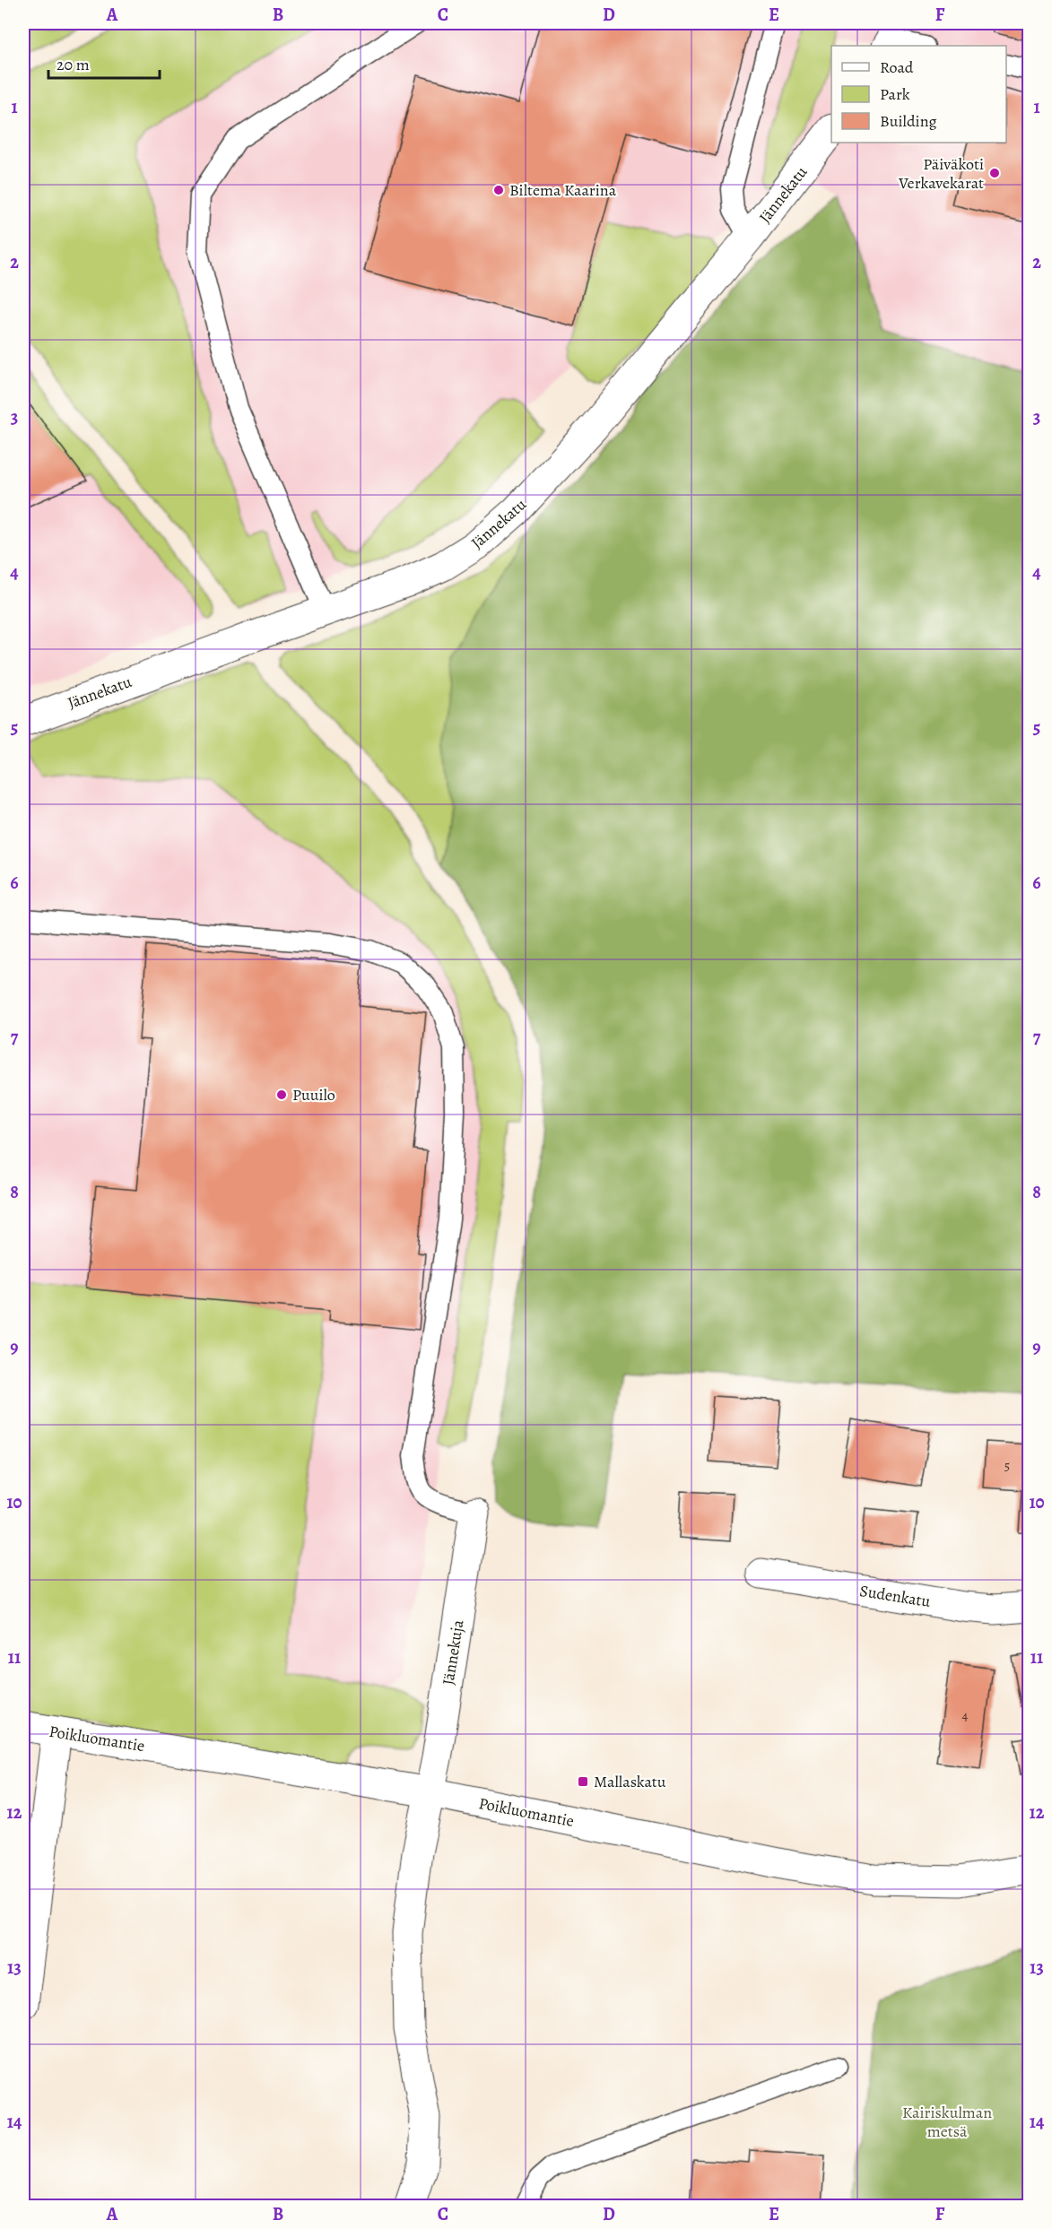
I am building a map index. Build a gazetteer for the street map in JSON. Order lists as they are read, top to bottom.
{
  "streets": {
    "street": [
      "Jännekatu",
      "Sudenkatu",
      "Jännekuja",
      "Poikluomantie"
    ]
  },
  "crossings": [
    ["Jännekuja", "Poikluomantie"]
  ],
  "parks": ["Kairiskulman metsä"],
  "places": {
    "other": ["Päiväkoti Verkavekarat", "Biltema Kaarina", "Puuilo"],
    "transit": ["Mallaskatu"]
  },
  "house_numbers": ["5", "4"],
  "legend": ["Road", "Park", "Building"],
  "scale_bar": "20 m",
  "grid": {
    "columns": [
      "A",
      "B",
      "C",
      "D",
      "E",
      "F"
    ],
    "rows": [
      "1",
      "2",
      "3",
      "4",
      "5",
      "6",
      "7",
      "8",
      "9",
      "10",
      "11",
      "12",
      "13",
      "14"
    ]
  }
}
